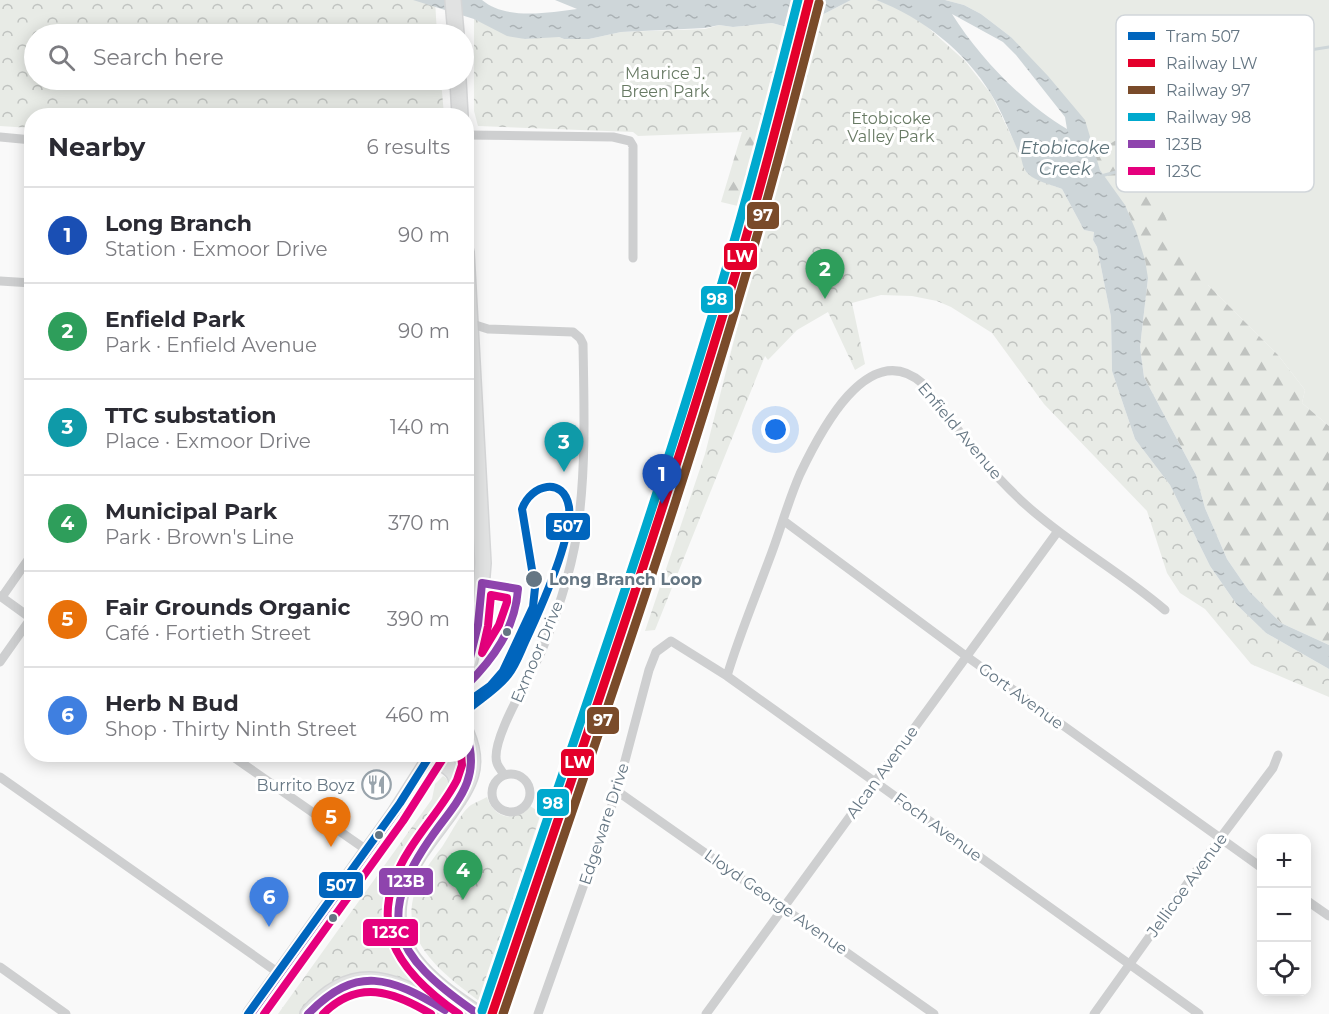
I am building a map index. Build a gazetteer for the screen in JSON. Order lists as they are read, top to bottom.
{
  "streets": {
    "street": [
      "Enfield Avenue",
      "Exmoor Drive",
      "Gort Avenue",
      "Alcan Avenue",
      "Edgeware Drive",
      "Foch Avenue",
      "Jellicoe Avenue",
      "Lloyd George Avenue"
    ]
  },
  "crossings": [
    ["Enfield Avenue", "Gort Avenue"],
    ["Enfield Avenue", "Alcan Avenue"],
    ["Enfield Avenue", "Foch Avenue"],
    ["Gort Avenue", "Alcan Avenue"],
    ["Gort Avenue", "Jellicoe Avenue"],
    ["Alcan Avenue", "Foch Avenue"],
    ["Alcan Avenue", "Lloyd George Avenue"],
    ["Edgeware Drive", "Foch Avenue"],
    ["Edgeware Drive", "Lloyd George Avenue"],
    ["Foch Avenue", "Jellicoe Avenue"]
  ],
  "water": ["Etobicoke Creek"],
  "parks": ["Maurice J. Breen Park", "Etobicoke Valley Park"],
  "places": {
    "other": ["Long Branch Loop"],
    "restaurant": ["Burrito Boyz"]
  },
  "lines": [
    "rail line LW",
    "rail line 98",
    "rail line 97",
    "tram line 507",
    "transit line 123B",
    "transit line 123C"
  ],
  "legend": [
    "Tram 507",
    "Railway LW",
    "Railway 97",
    "Railway 98",
    "123B",
    "123C"
  ],
  "page": {
    "search": "Search here",
    "heading": ["Nearby", "6 results"],
    "list": [
      {
        "mark": "1",
        "name": "Long Branch",
        "note": "Station · Exmoor Drive",
        "value": "90 m"
      },
      {
        "mark": "2",
        "name": "Enfield Park",
        "note": "Park · Enfield Avenue",
        "value": "90 m"
      },
      {
        "mark": "3",
        "name": "TTC substation",
        "note": "Place · Exmoor Drive",
        "value": "140 m"
      },
      {
        "mark": "4",
        "name": "Municipal Park",
        "note": "Park · Brown's Line",
        "value": "370 m"
      },
      {
        "mark": "5",
        "name": "Fair Grounds Organic",
        "note": "Café · Fortieth Street",
        "value": "390 m"
      },
      {
        "mark": "6",
        "name": "Herb N Bud",
        "note": "Shop · Thirty Ninth Street",
        "value": "460 m"
      }
    ],
    "pins": [
      "2",
      "3",
      "1",
      "5",
      "4",
      "6"
    ],
    "map_buttons": ["+", "−"]
  }
}
